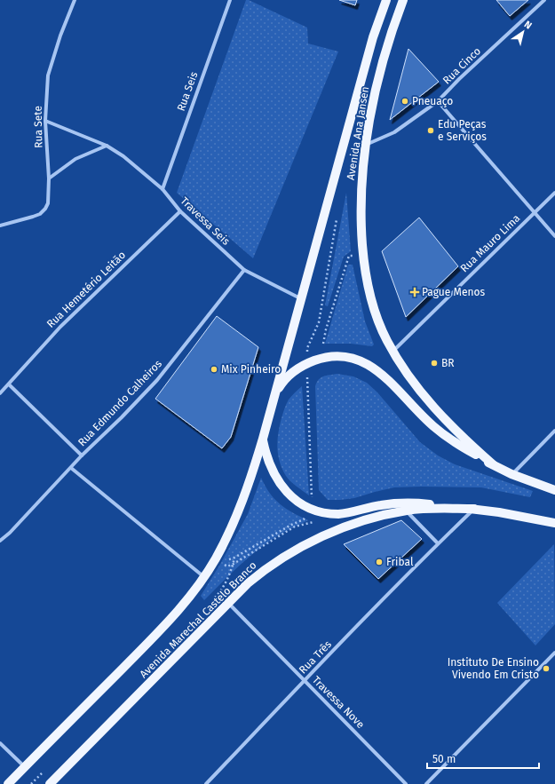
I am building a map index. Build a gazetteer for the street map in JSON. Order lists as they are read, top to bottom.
{
  "streets": {
    "main road": ["Avenida Ana Jansen", "Avenida Marechal Castelo Branco"],
    "street": [
      "Rua Cinco",
      "Rua Seis",
      "Rua Sete",
      "Travessa Seis",
      "Rua Mauro Lima",
      "Rua Hemetério Leitão",
      "Rua Edmundo Calheiros",
      "Rua Três",
      "Travessa Nove"
    ]
  },
  "crossings": [
    ["Rua Cinco", "Avenida Ana Jansen"],
    ["Rua Seis", "Travessa Seis"],
    ["Rua Sete", "Travessa Seis"],
    ["Avenida Ana Jansen", "Travessa Seis"],
    ["Avenida Ana Jansen", "Rua Mauro Lima"],
    ["Avenida Ana Jansen", "Avenida Marechal Castelo Branco"],
    ["Travessa Seis", "Rua Hemetério Leitão"],
    ["Travessa Seis", "Rua Edmundo Calheiros"],
    ["Avenida Marechal Castelo Branco", "Rua Três"],
    ["Avenida Marechal Castelo Branco", "Travessa Nove"],
    ["Rua Três", "Travessa Nove"]
  ],
  "places": {
    "other": [
      "Pneuaço",
      "Edu Peças e Serviços",
      "BR",
      "Mix Pinheiro",
      "Fribal",
      "Instituto De Ensino Vivendo Em Cristo"
    ],
    "health": ["Pague Menos"]
  },
  "scale_bar": "50 m",
  "north": "top right"
}
